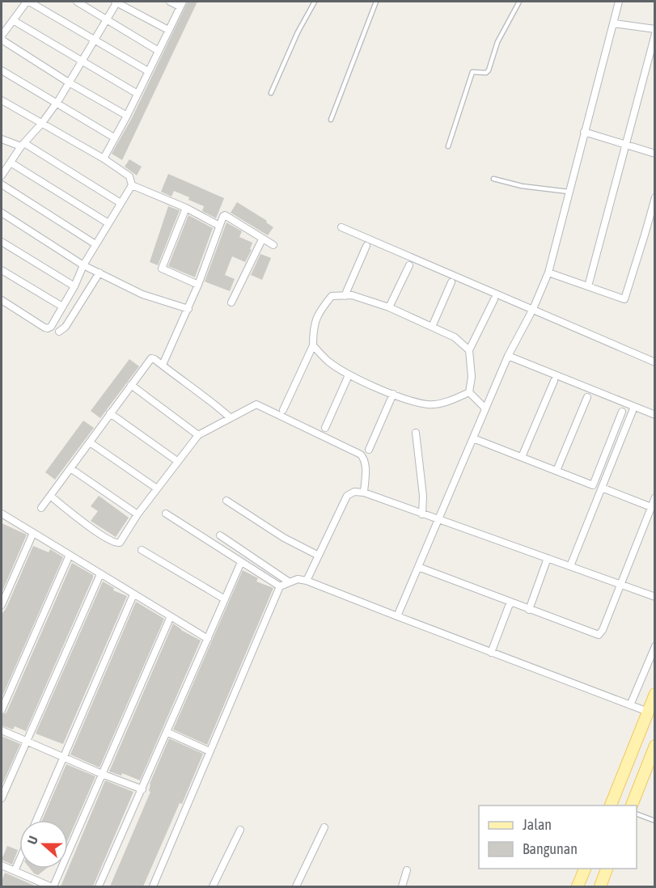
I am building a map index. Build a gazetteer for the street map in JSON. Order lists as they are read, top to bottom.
{
  "legend": ["Jalan", "Bangunan"],
  "north": "left"
}
